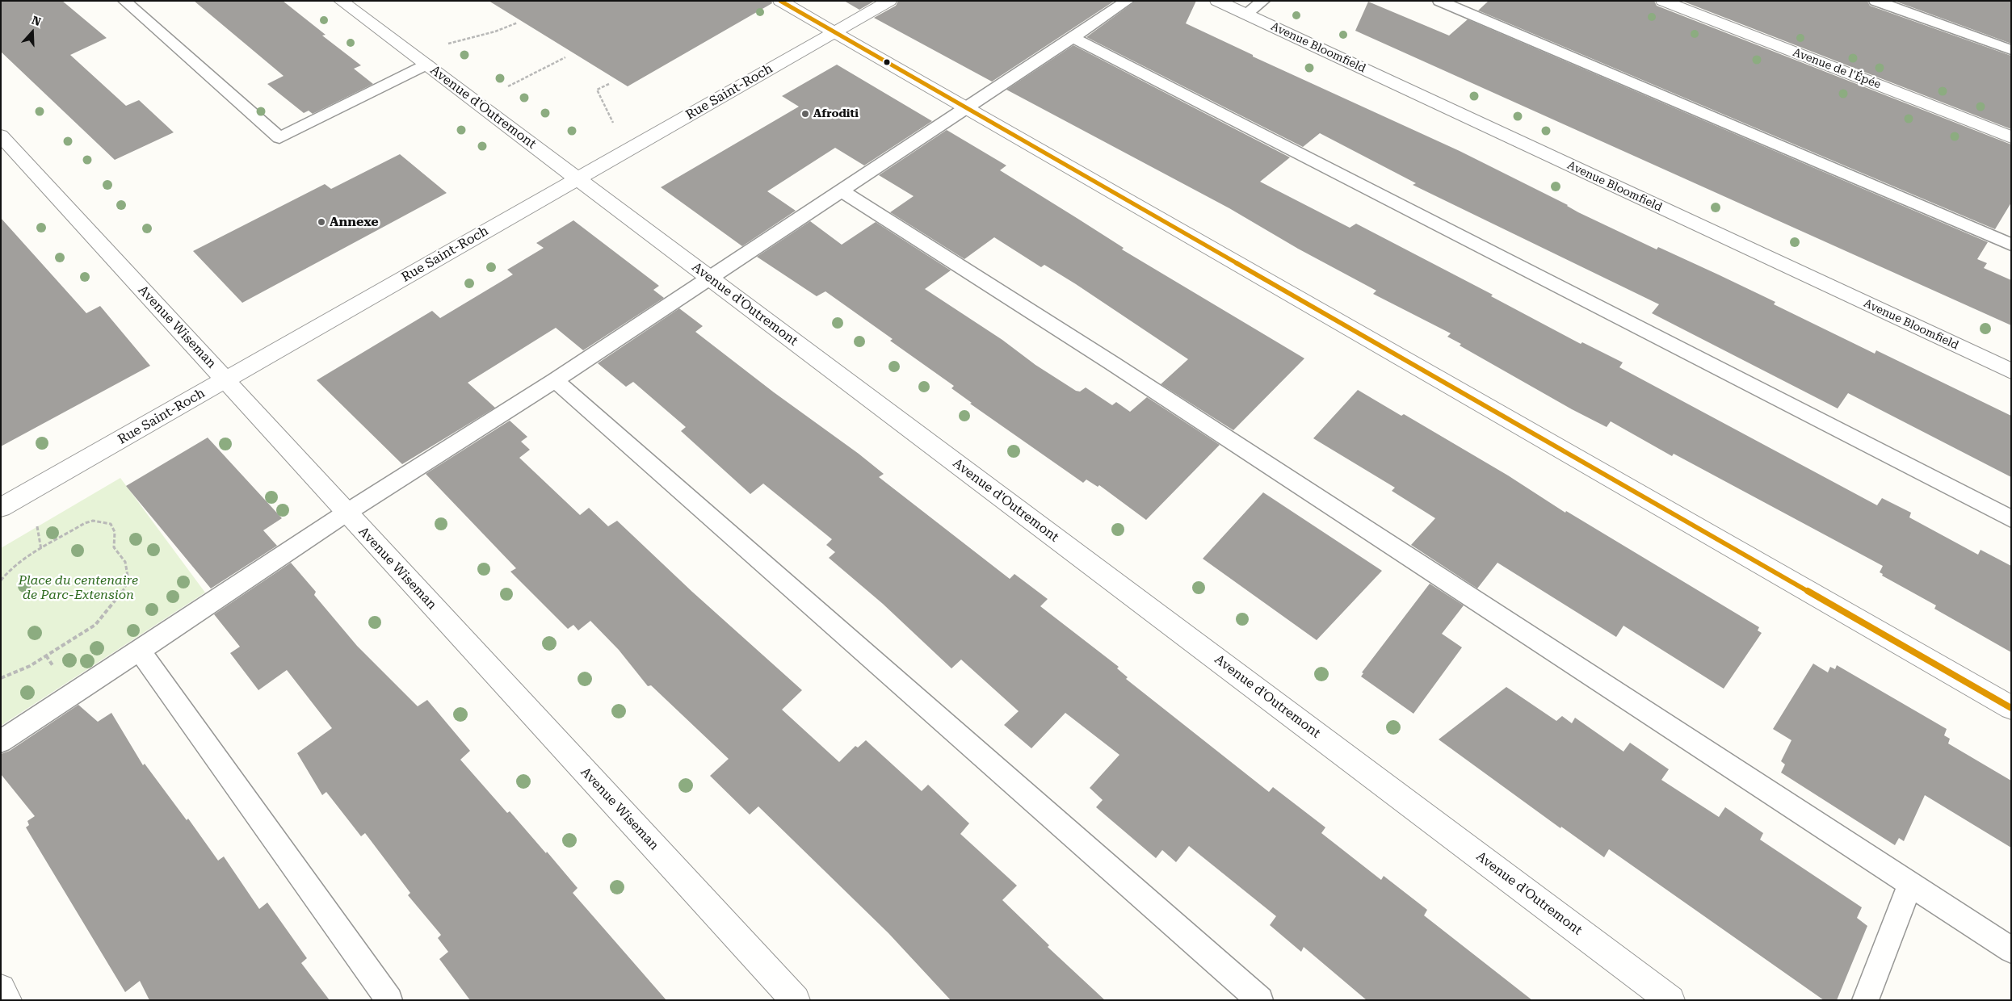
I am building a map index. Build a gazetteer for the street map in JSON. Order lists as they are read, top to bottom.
{
  "streets": {
    "street": [
      "Avenue Bloomfield",
      "Avenue de l'Épée",
      "Rue Saint-Roch",
      "Avenue d'Outremont",
      "Avenue Wiseman"
    ]
  },
  "crossings": [
    ["Rue Saint-Roch", "Avenue d'Outremont"],
    ["Rue Saint-Roch", "Avenue Wiseman"]
  ],
  "parks": ["Place du centenaire de Parc-Extension"],
  "places": ["Afroditi", "Annexe"],
  "north": "top"
}
